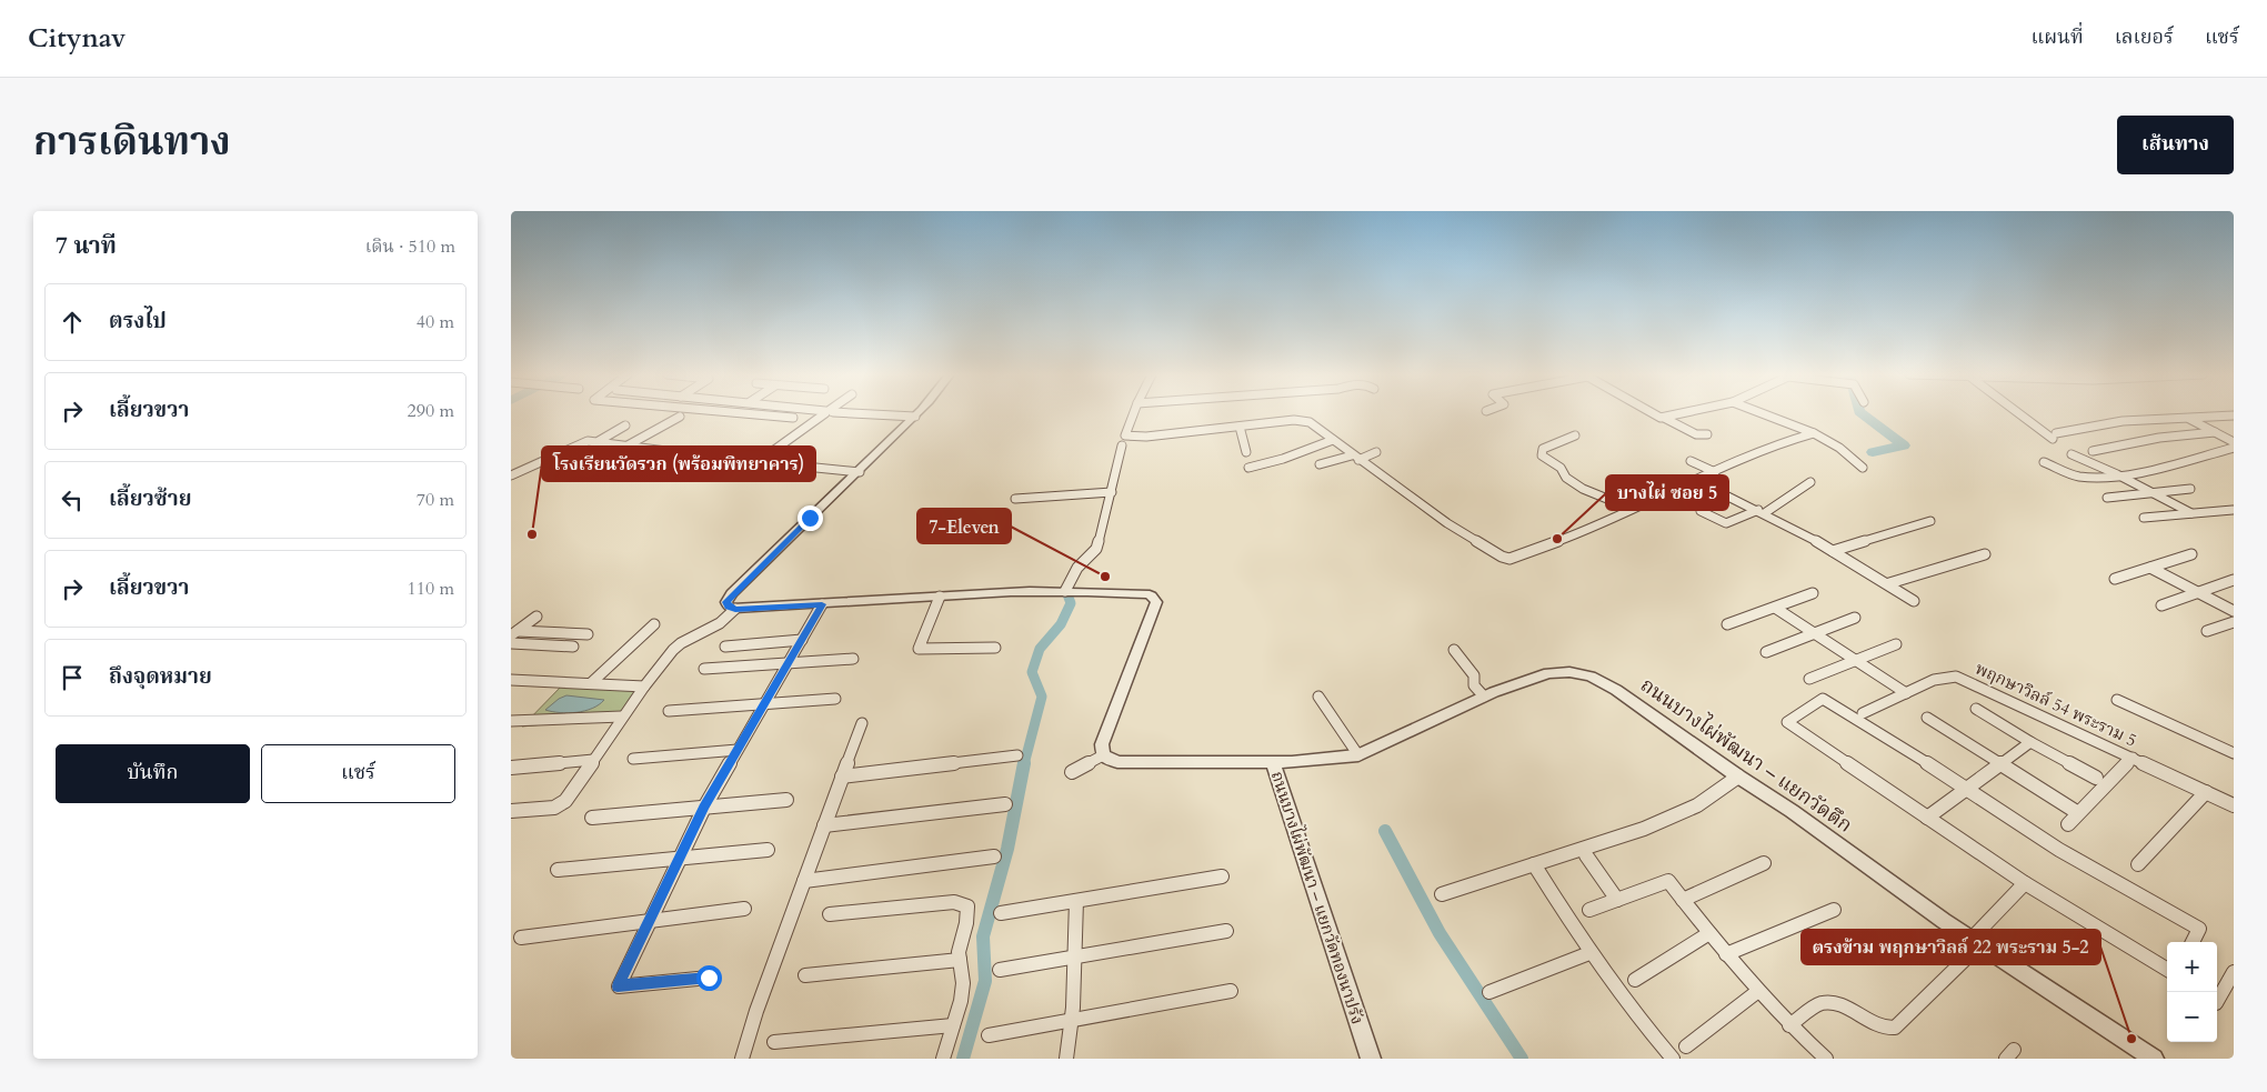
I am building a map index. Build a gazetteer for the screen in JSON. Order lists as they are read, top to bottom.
{
  "streets": {
    "street": ["พฤกษาวิลล์ 54 พระราม 5", "ถนนบางไผ่พัฒนา – แยกวัดตึก", "ถนนบางไผ่พัฒนา – แยกวัดทองนาปรัง"]
  },
  "crossings": [
    ["ถนนบางไผ่พัฒนา – แยกวัดตึก", "ถนนบางไผ่พัฒนา – แยกวัดทองนาปรัง"]
  ],
  "places": [
    "โรงเรียนวัดรวก (พร้อมพิทยาคาร)",
    "บางไผ่ ซอย 5",
    "7-Eleven",
    "ตรงข้าม พฤกษาวิลล์ 22 พระราม 5-2"
  ],
  "page": {
    "header": "Citynav",
    "nav": ["แผนที่", "เลเยอร์", "แชร์"],
    "title": "การเดินทาง",
    "buttons": [
      "เส้นทาง",
      ["บันทึก", "แชร์"]
    ],
    "heading": ["7 นาที", "เดิน · 510 m"],
    "list": [
      ["ตรงไป", "40 m"],
      ["เลี้ยวขวา", "290 m"],
      ["เลี้ยวซ้าย", "70 m"],
      ["เลี้ยวขวา", "110 m"],
      "ถึงจุดหมาย"
    ],
    "map_buttons": ["+", "−"]
  }
}
